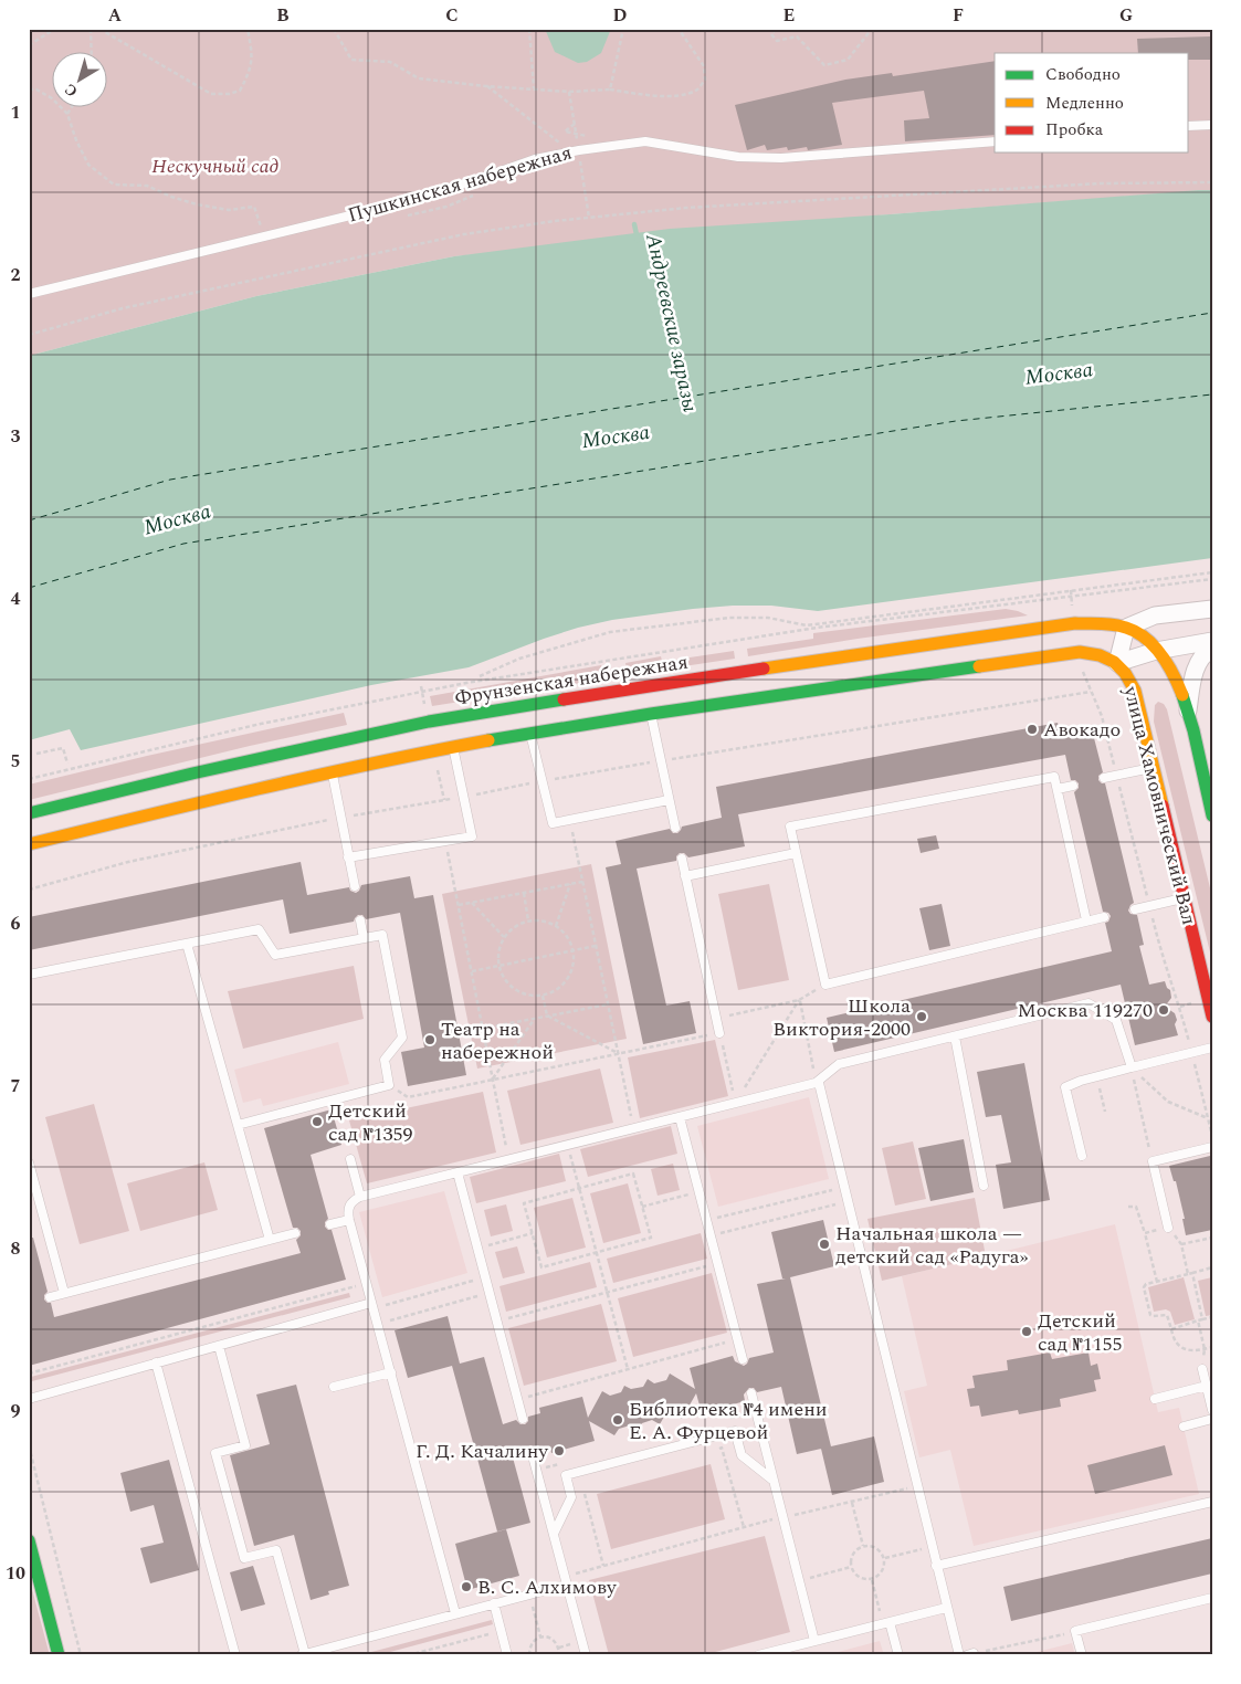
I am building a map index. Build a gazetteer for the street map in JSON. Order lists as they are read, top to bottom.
{
  "streets": {
    "main road": ["Фрунзенская набережная", "улица Хамовнический Вал"],
    "lane": ["Пушкинская набережная"]
  },
  "water": ["Андреевские заразы", "Москва"],
  "parks": ["Нескучный сад"],
  "places": [
    "Авокадо",
    "Москва 119270",
    "Школа Виктория-2000",
    "Театр на набережной",
    "Детский сад №1359",
    "Начальная школа — детский сад «Радуга»",
    "Детский сад №1155",
    "Библиотека №4 имени Е. А. Фурцевой",
    "Г. Д. Качалину",
    "В. С. Алхимову"
  ],
  "legend": ["Свободно", "Медленно", "Пробка"],
  "north": "bottom left",
  "grid": {
    "columns": [
      "A",
      "B",
      "C",
      "D",
      "E",
      "F",
      "G"
    ],
    "rows": [
      "1",
      "2",
      "3",
      "4",
      "5",
      "6",
      "7",
      "8",
      "9",
      "10"
    ]
  }
}
